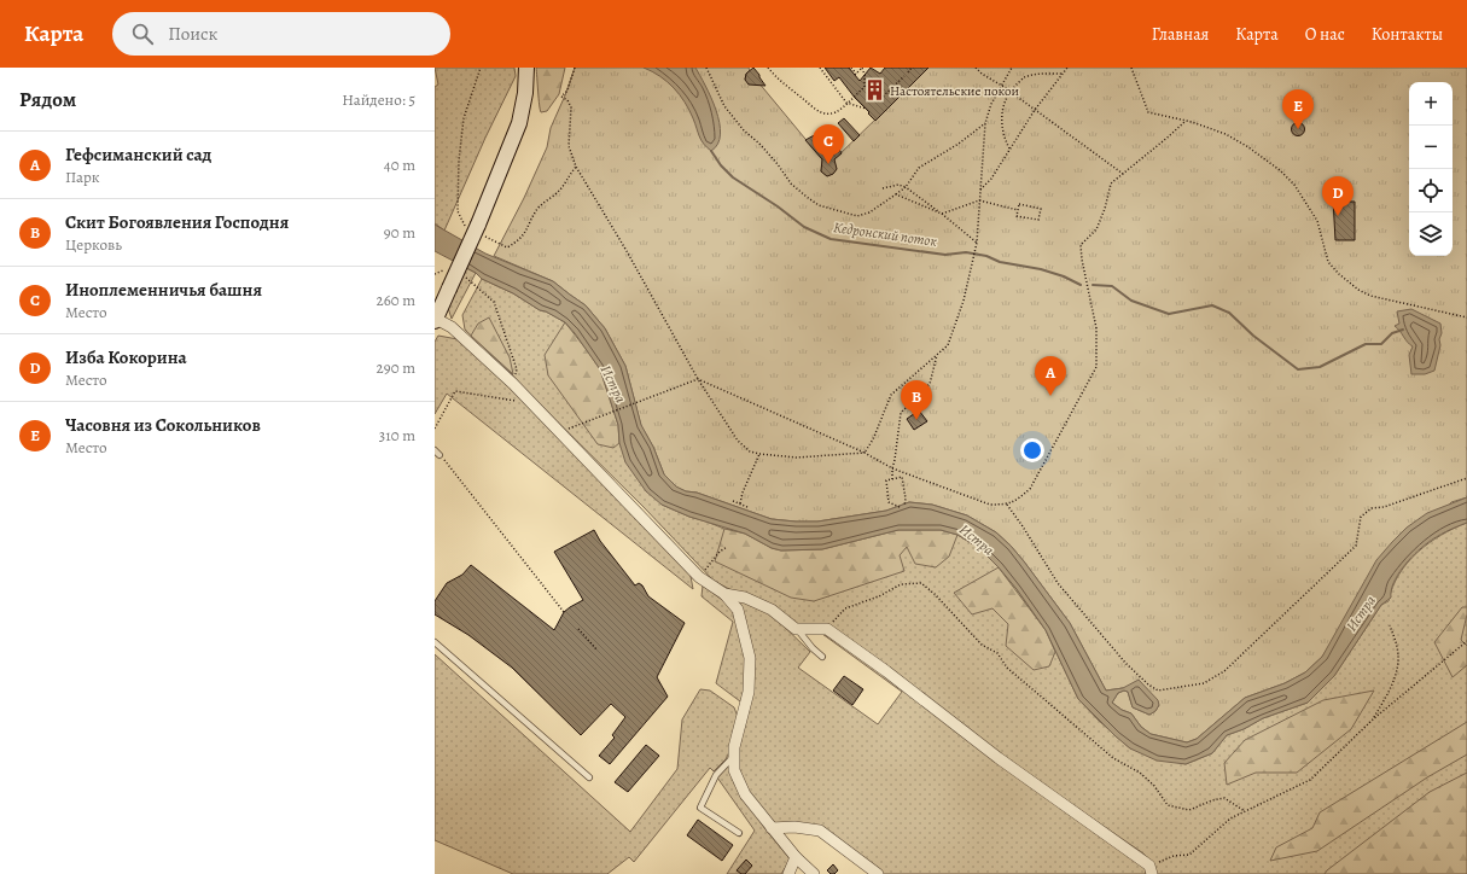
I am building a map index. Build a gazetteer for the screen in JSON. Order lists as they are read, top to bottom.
{
  "water": ["Кедронский поток", "Истра"],
  "places": {
    "building": ["Настоятельские покои"]
  },
  "page": {
    "header": "Карта",
    "search": "Поиск",
    "nav": [
      "Главная",
      "Карта",
      "О нас",
      "Контакты"
    ],
    "heading": ["Рядом", "Найдено: 5"],
    "map_buttons": ["+", "−"],
    "pins": [
      "E",
      "C",
      "D",
      "A",
      "B"
    ],
    "list": [
      {
        "mark": "A",
        "name": "Гефсиманский сад",
        "note": "Парк",
        "value": "40 m"
      },
      {
        "mark": "B",
        "name": "Скит Богоявления Господня",
        "note": "Церковь",
        "value": "90 m"
      },
      {
        "mark": "C",
        "name": "Иноплеменничья башня",
        "note": "Место",
        "value": "260 m"
      },
      {
        "mark": "D",
        "name": "Изба Кокорина",
        "note": "Место",
        "value": "290 m"
      },
      {
        "mark": "E",
        "name": "Часовня из Сокольников",
        "note": "Место",
        "value": "310 m"
      }
    ]
  }
}
